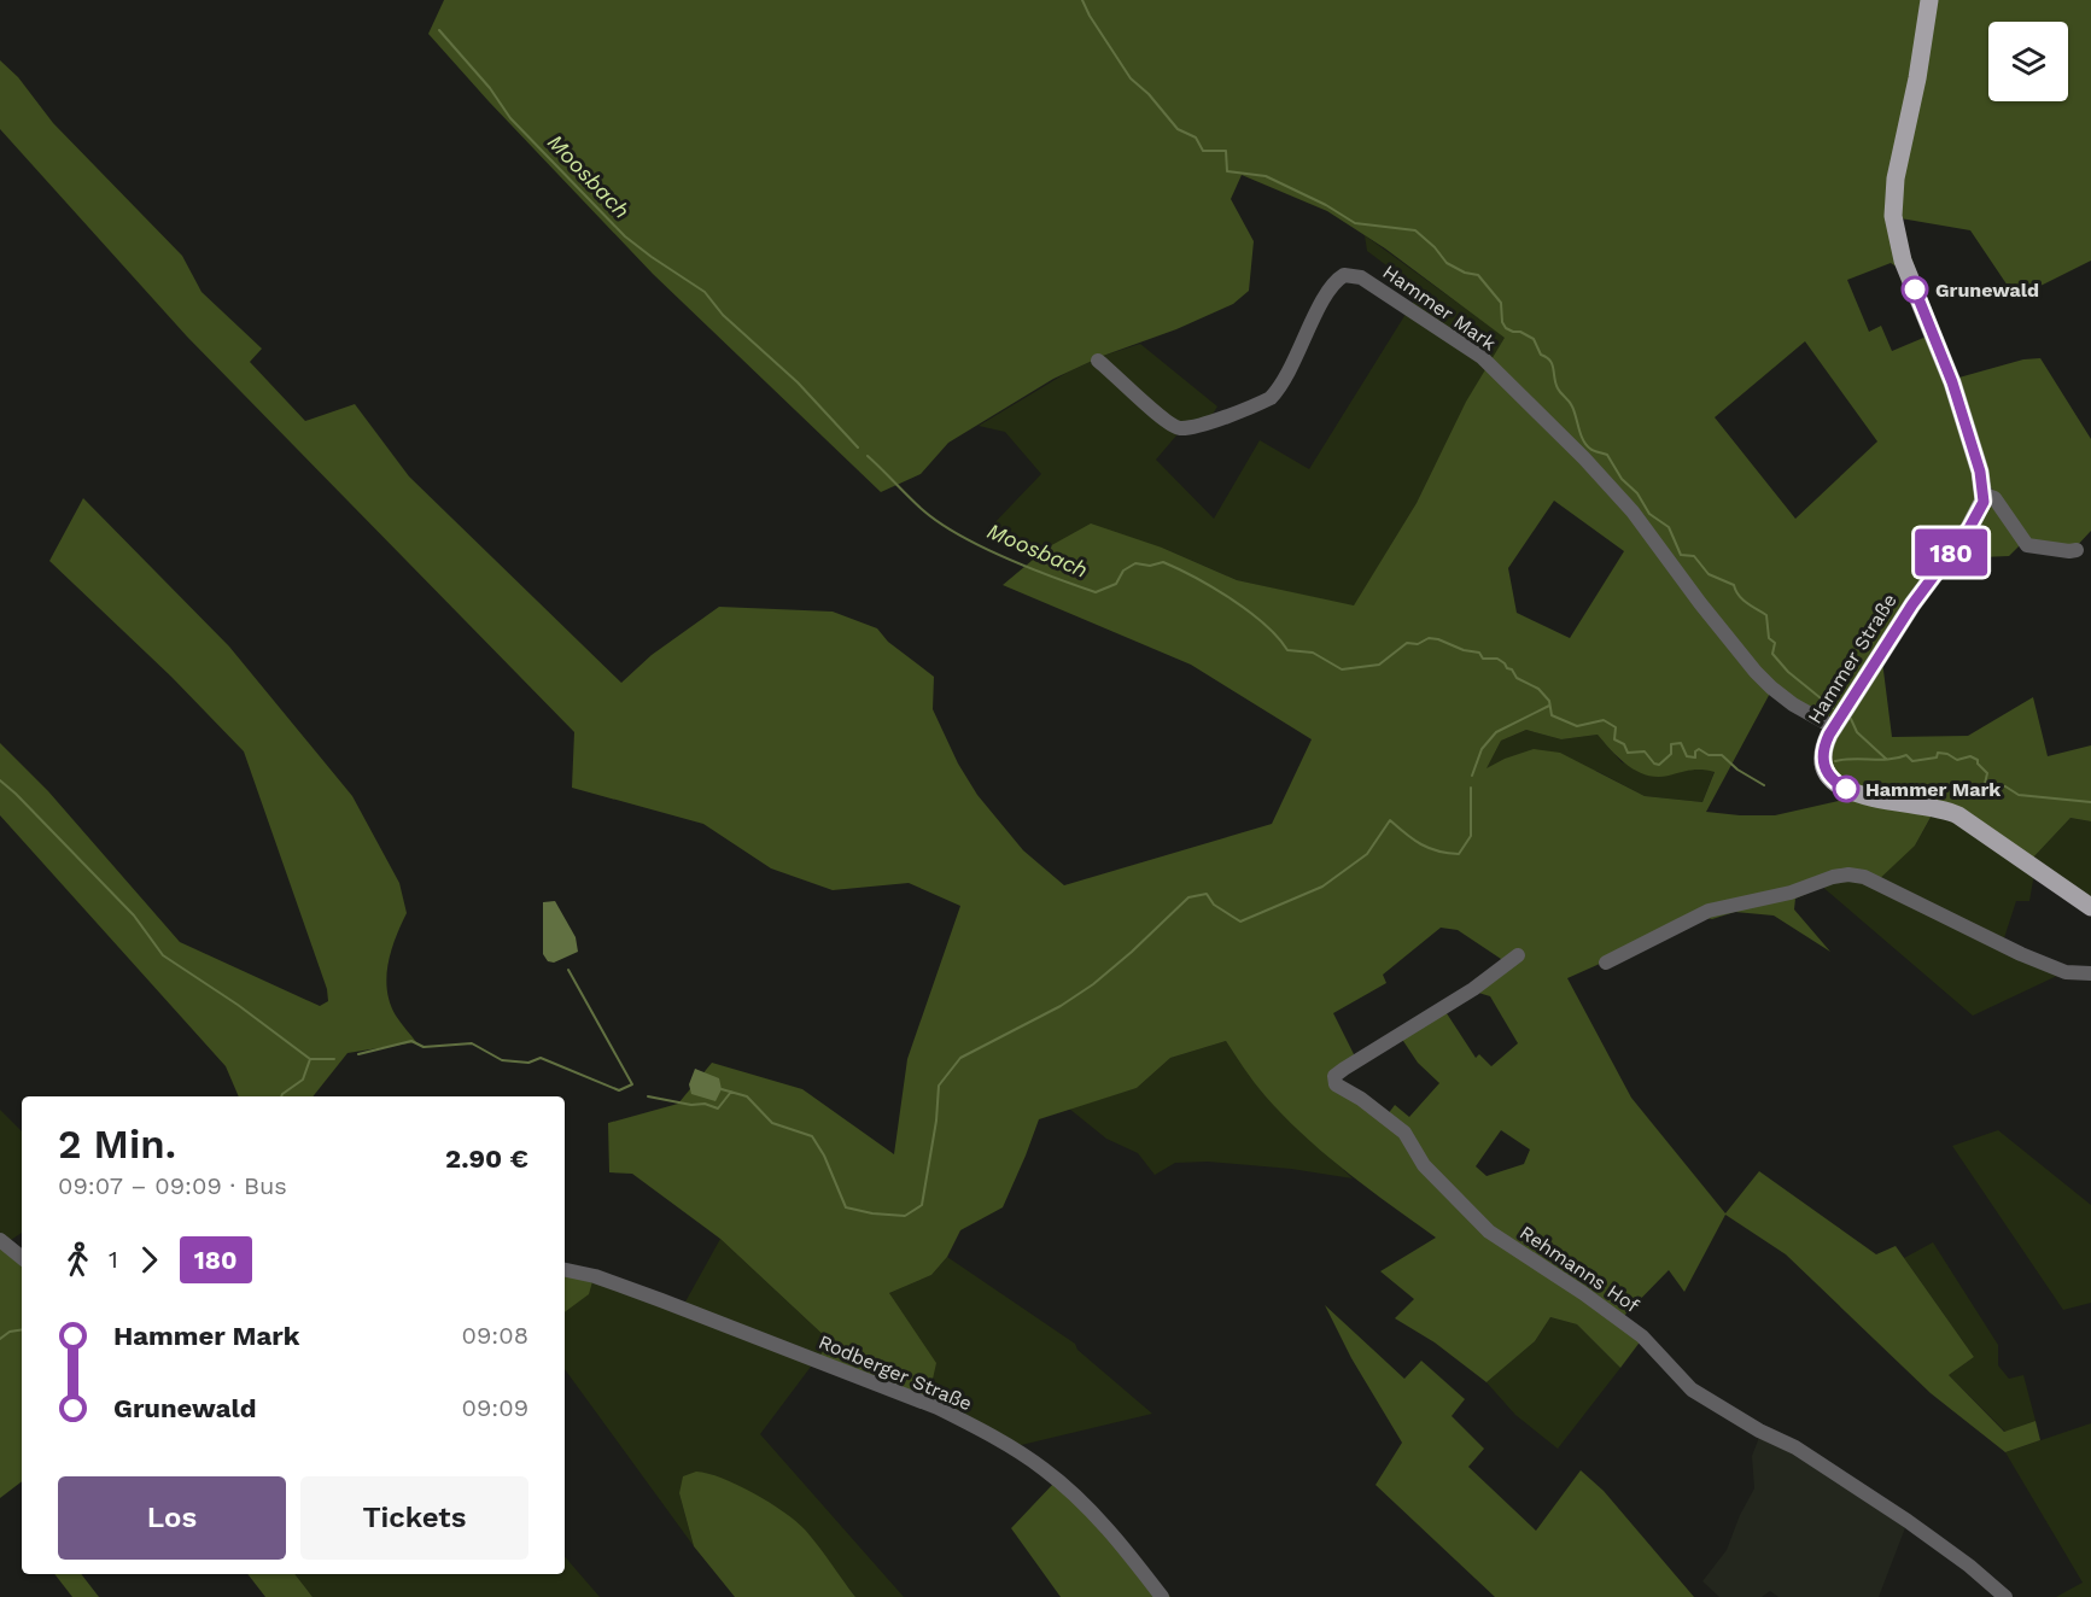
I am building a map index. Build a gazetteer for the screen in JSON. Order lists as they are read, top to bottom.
{
  "streets": {
    "main road": ["Hammer Straße"],
    "street": ["Hammer Mark", "Rehmanns Hof", "Rodberger Straße"]
  },
  "crossings": [
    ["Hammer Mark", "Hammer Straße"]
  ],
  "water": ["Moosbach"],
  "places": ["Grunewald", "Hammer Mark"],
  "lines": ["bus line 180"],
  "page": {
    "on_map": "180",
    "heading": ["2 Min.", "09:07 – 09:09 · Bus", "2.90 €"],
    "legs": ["1", "180"],
    "list": [
      {
        "name": "Hammer Mark",
        "value": "09:08"
      },
      {
        "name": "Grunewald",
        "value": "09:09"
      }
    ],
    "buttons": ["Los", "Tickets"]
  }
}
